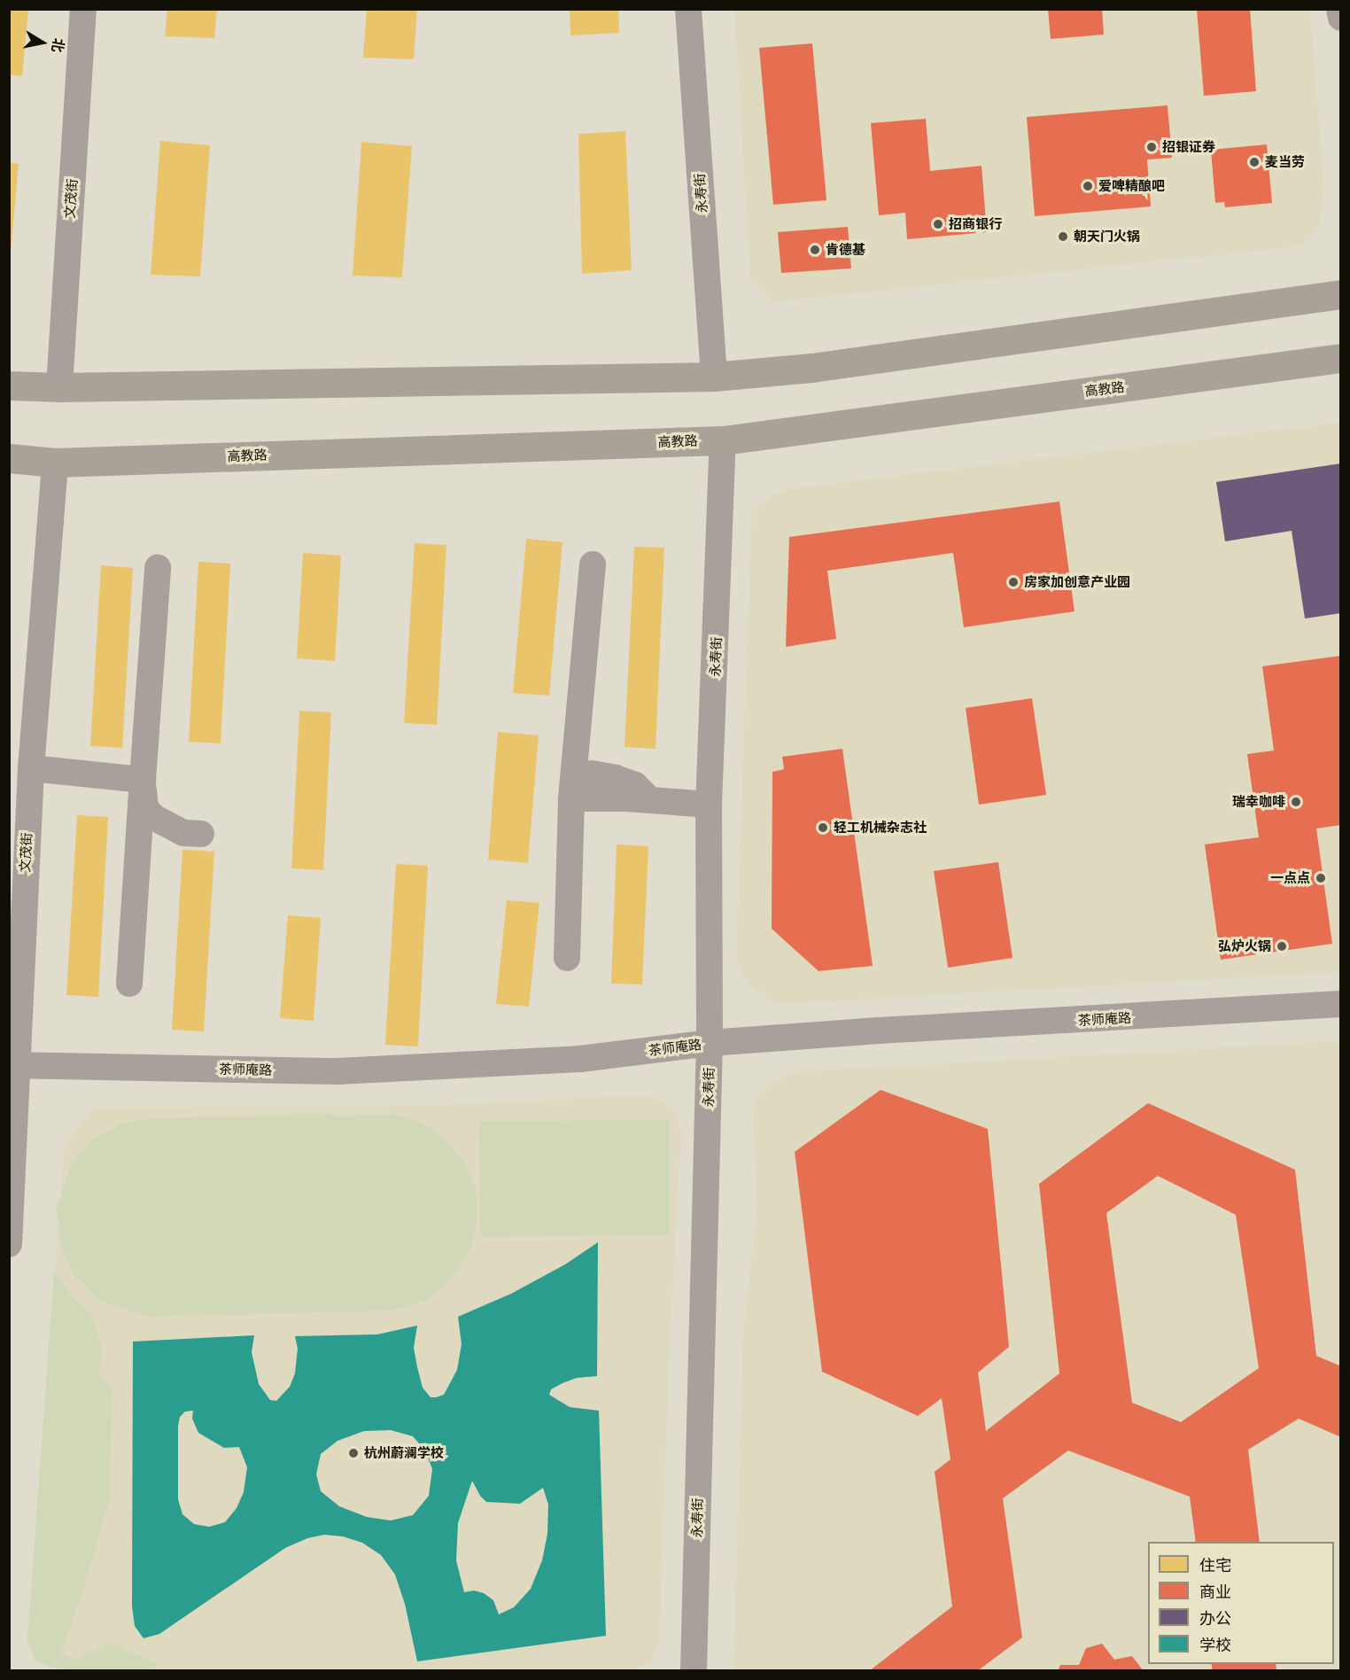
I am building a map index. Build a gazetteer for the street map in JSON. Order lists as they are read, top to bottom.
{
  "streets": {
    "main road": ["高教路"],
    "street": ["永寿街", "文茂街", "茶师庵路"]
  },
  "crossings": [
    ["永寿街", "高教路"],
    ["永寿街", "茶师庵路"],
    ["文茂街", "高教路"],
    ["文茂街", "茶师庵路"]
  ],
  "places": [
    "招银证券",
    "麦当劳",
    "爱啤精酿吧",
    "招商银行",
    "朝天门火锅",
    "肯德基",
    "房家加创意产业园",
    "瑞幸咖啡",
    "轻工机械杂志社",
    "一点点",
    "弘炉火锅",
    "杭州蔚澜学校"
  ],
  "legend": [
    "住宅",
    "商业",
    "办公",
    "学校"
  ],
  "north": "right"
}
